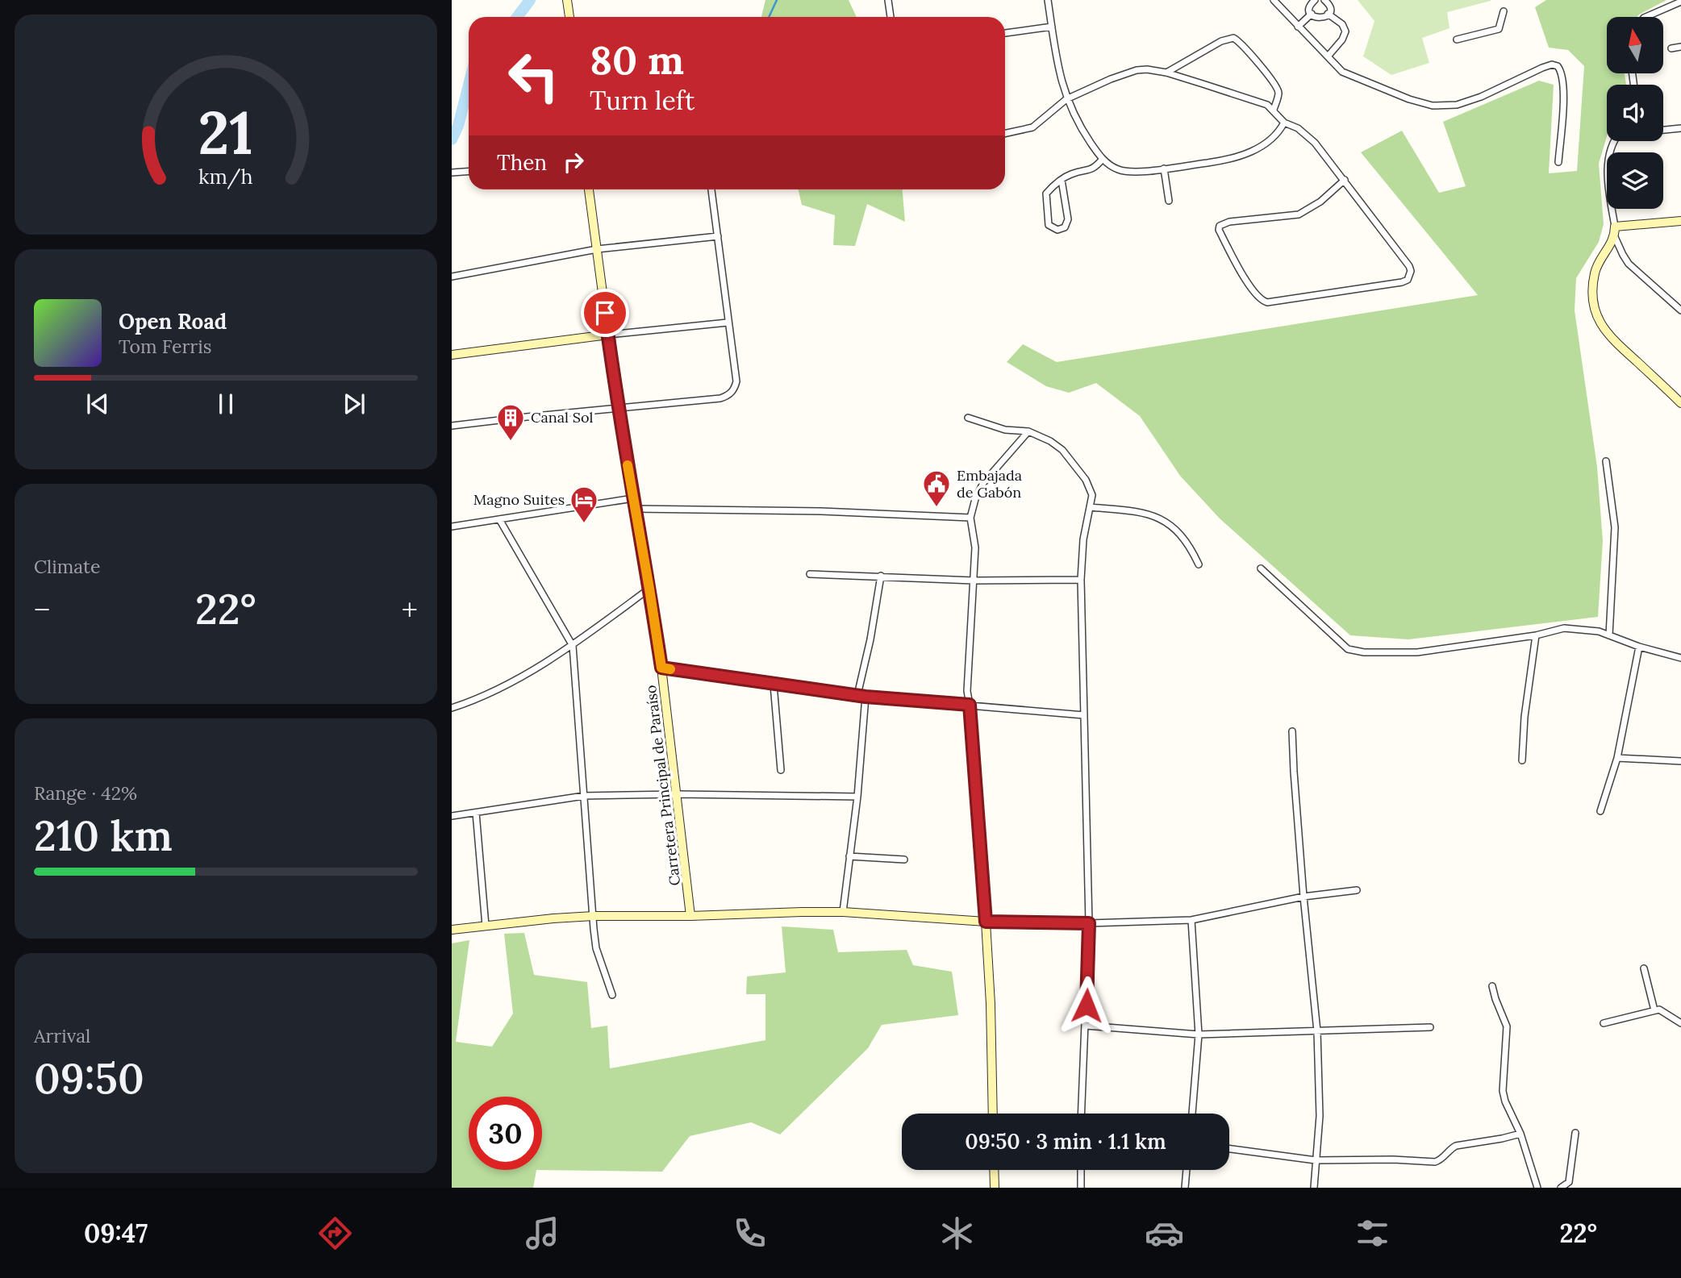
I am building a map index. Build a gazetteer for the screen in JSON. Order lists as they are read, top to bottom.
{
  "streets": {
    "street": ["Carretera Principal de Paraíso"]
  },
  "places": {
    "building": ["Canal Sol"],
    "public building": ["Embajada de Gabón"],
    "hotel": ["Magno Suites"]
  },
  "north": "top",
  "page": {
    "turn": ["80 m", "Turn left"],
    "then": "Then",
    "song": ["Open Road", "Tom Ferris"],
    "tile": [
      "Climate",
      ["Range · 42%", "210 km"],
      ["Arrival", "09:50"]
    ],
    "heat": ["−", "22°", "+"],
    "limit": "30",
    "trip": "09:50 · 3 min · 1.1 km",
    "tabs": ["09:47", "22°"],
    "gauge": ["21", "km/h"]
  }
}
